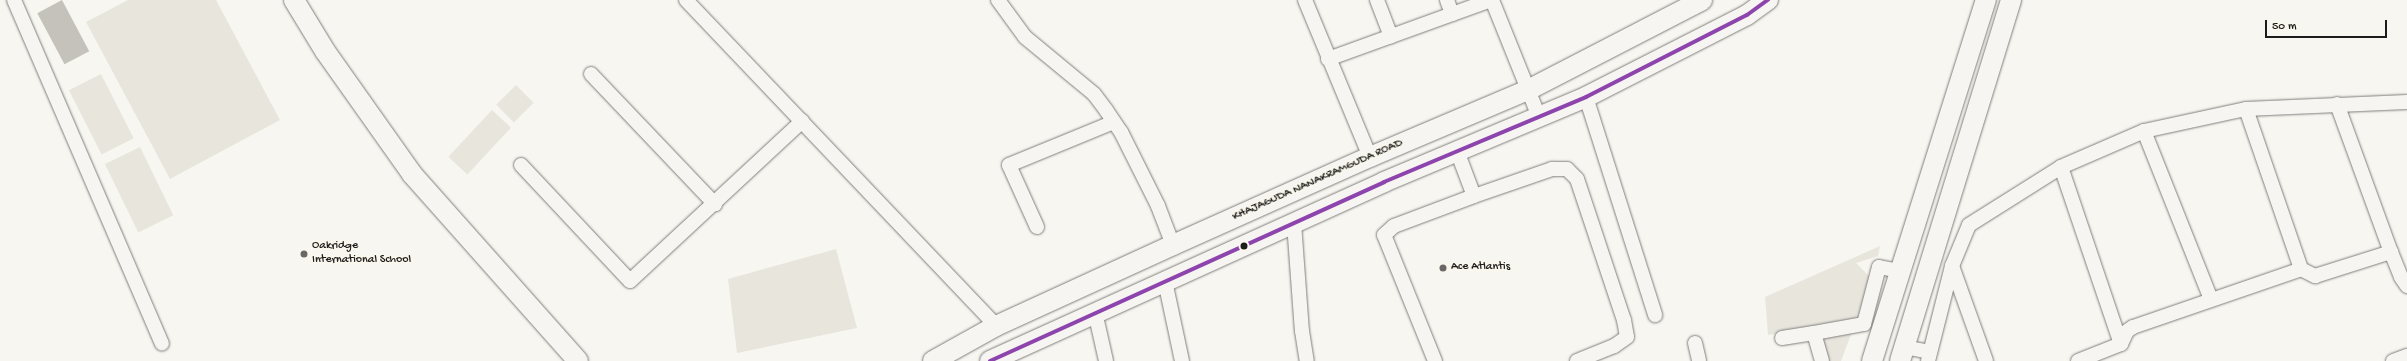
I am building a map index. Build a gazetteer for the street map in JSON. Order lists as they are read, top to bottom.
{
  "streets": {
    "main road": ["KHAJAGUDA NANAKRAMGUDA ROAD"]
  },
  "places": ["Oakridge International School", "Ace Atlantis"],
  "scale_bar": "50 m"
}
